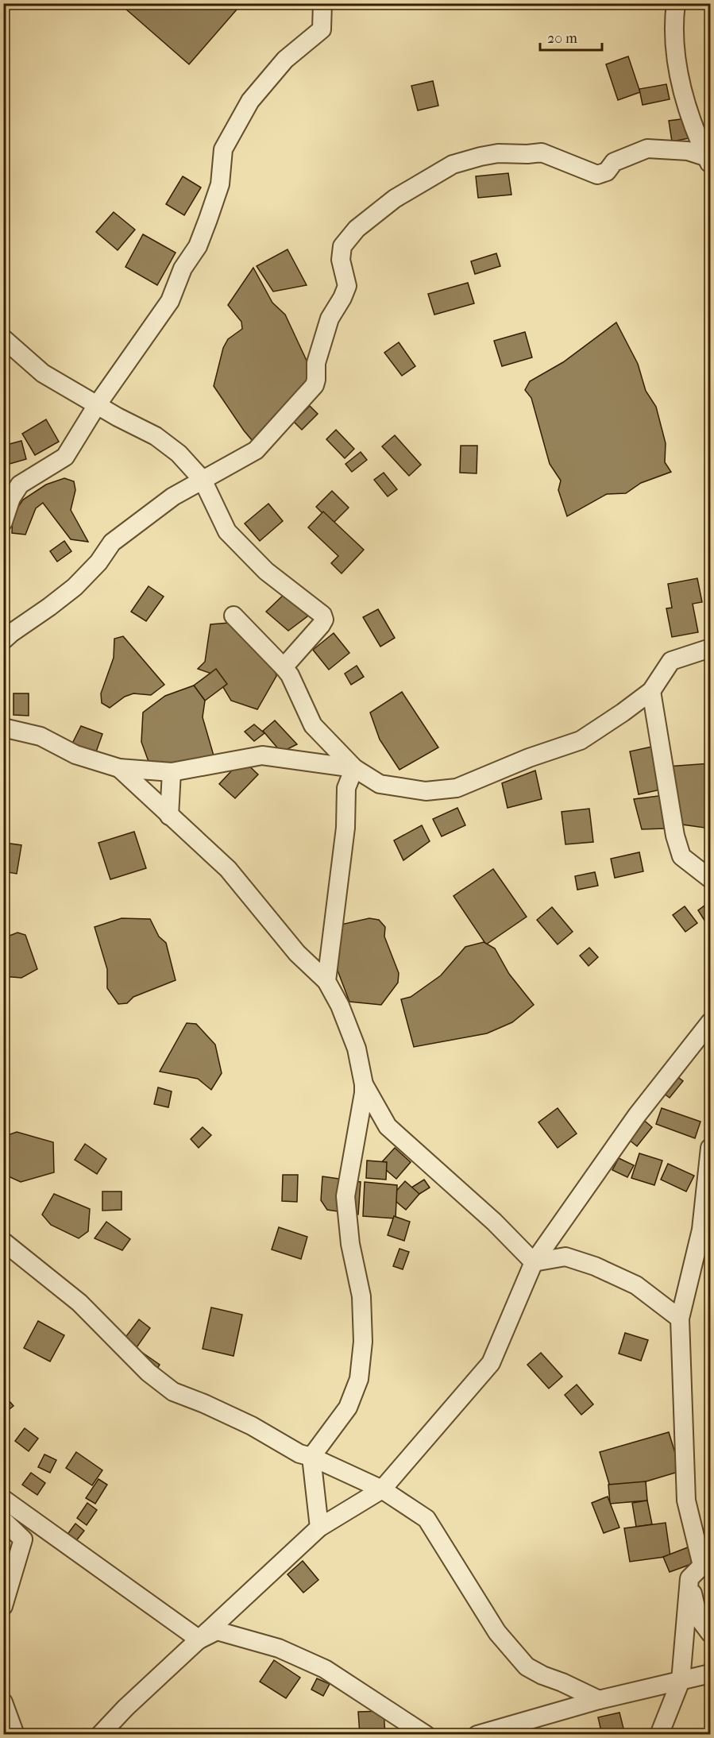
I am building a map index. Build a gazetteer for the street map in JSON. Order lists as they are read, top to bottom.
{
  "scale_bar": "20 m"
}
